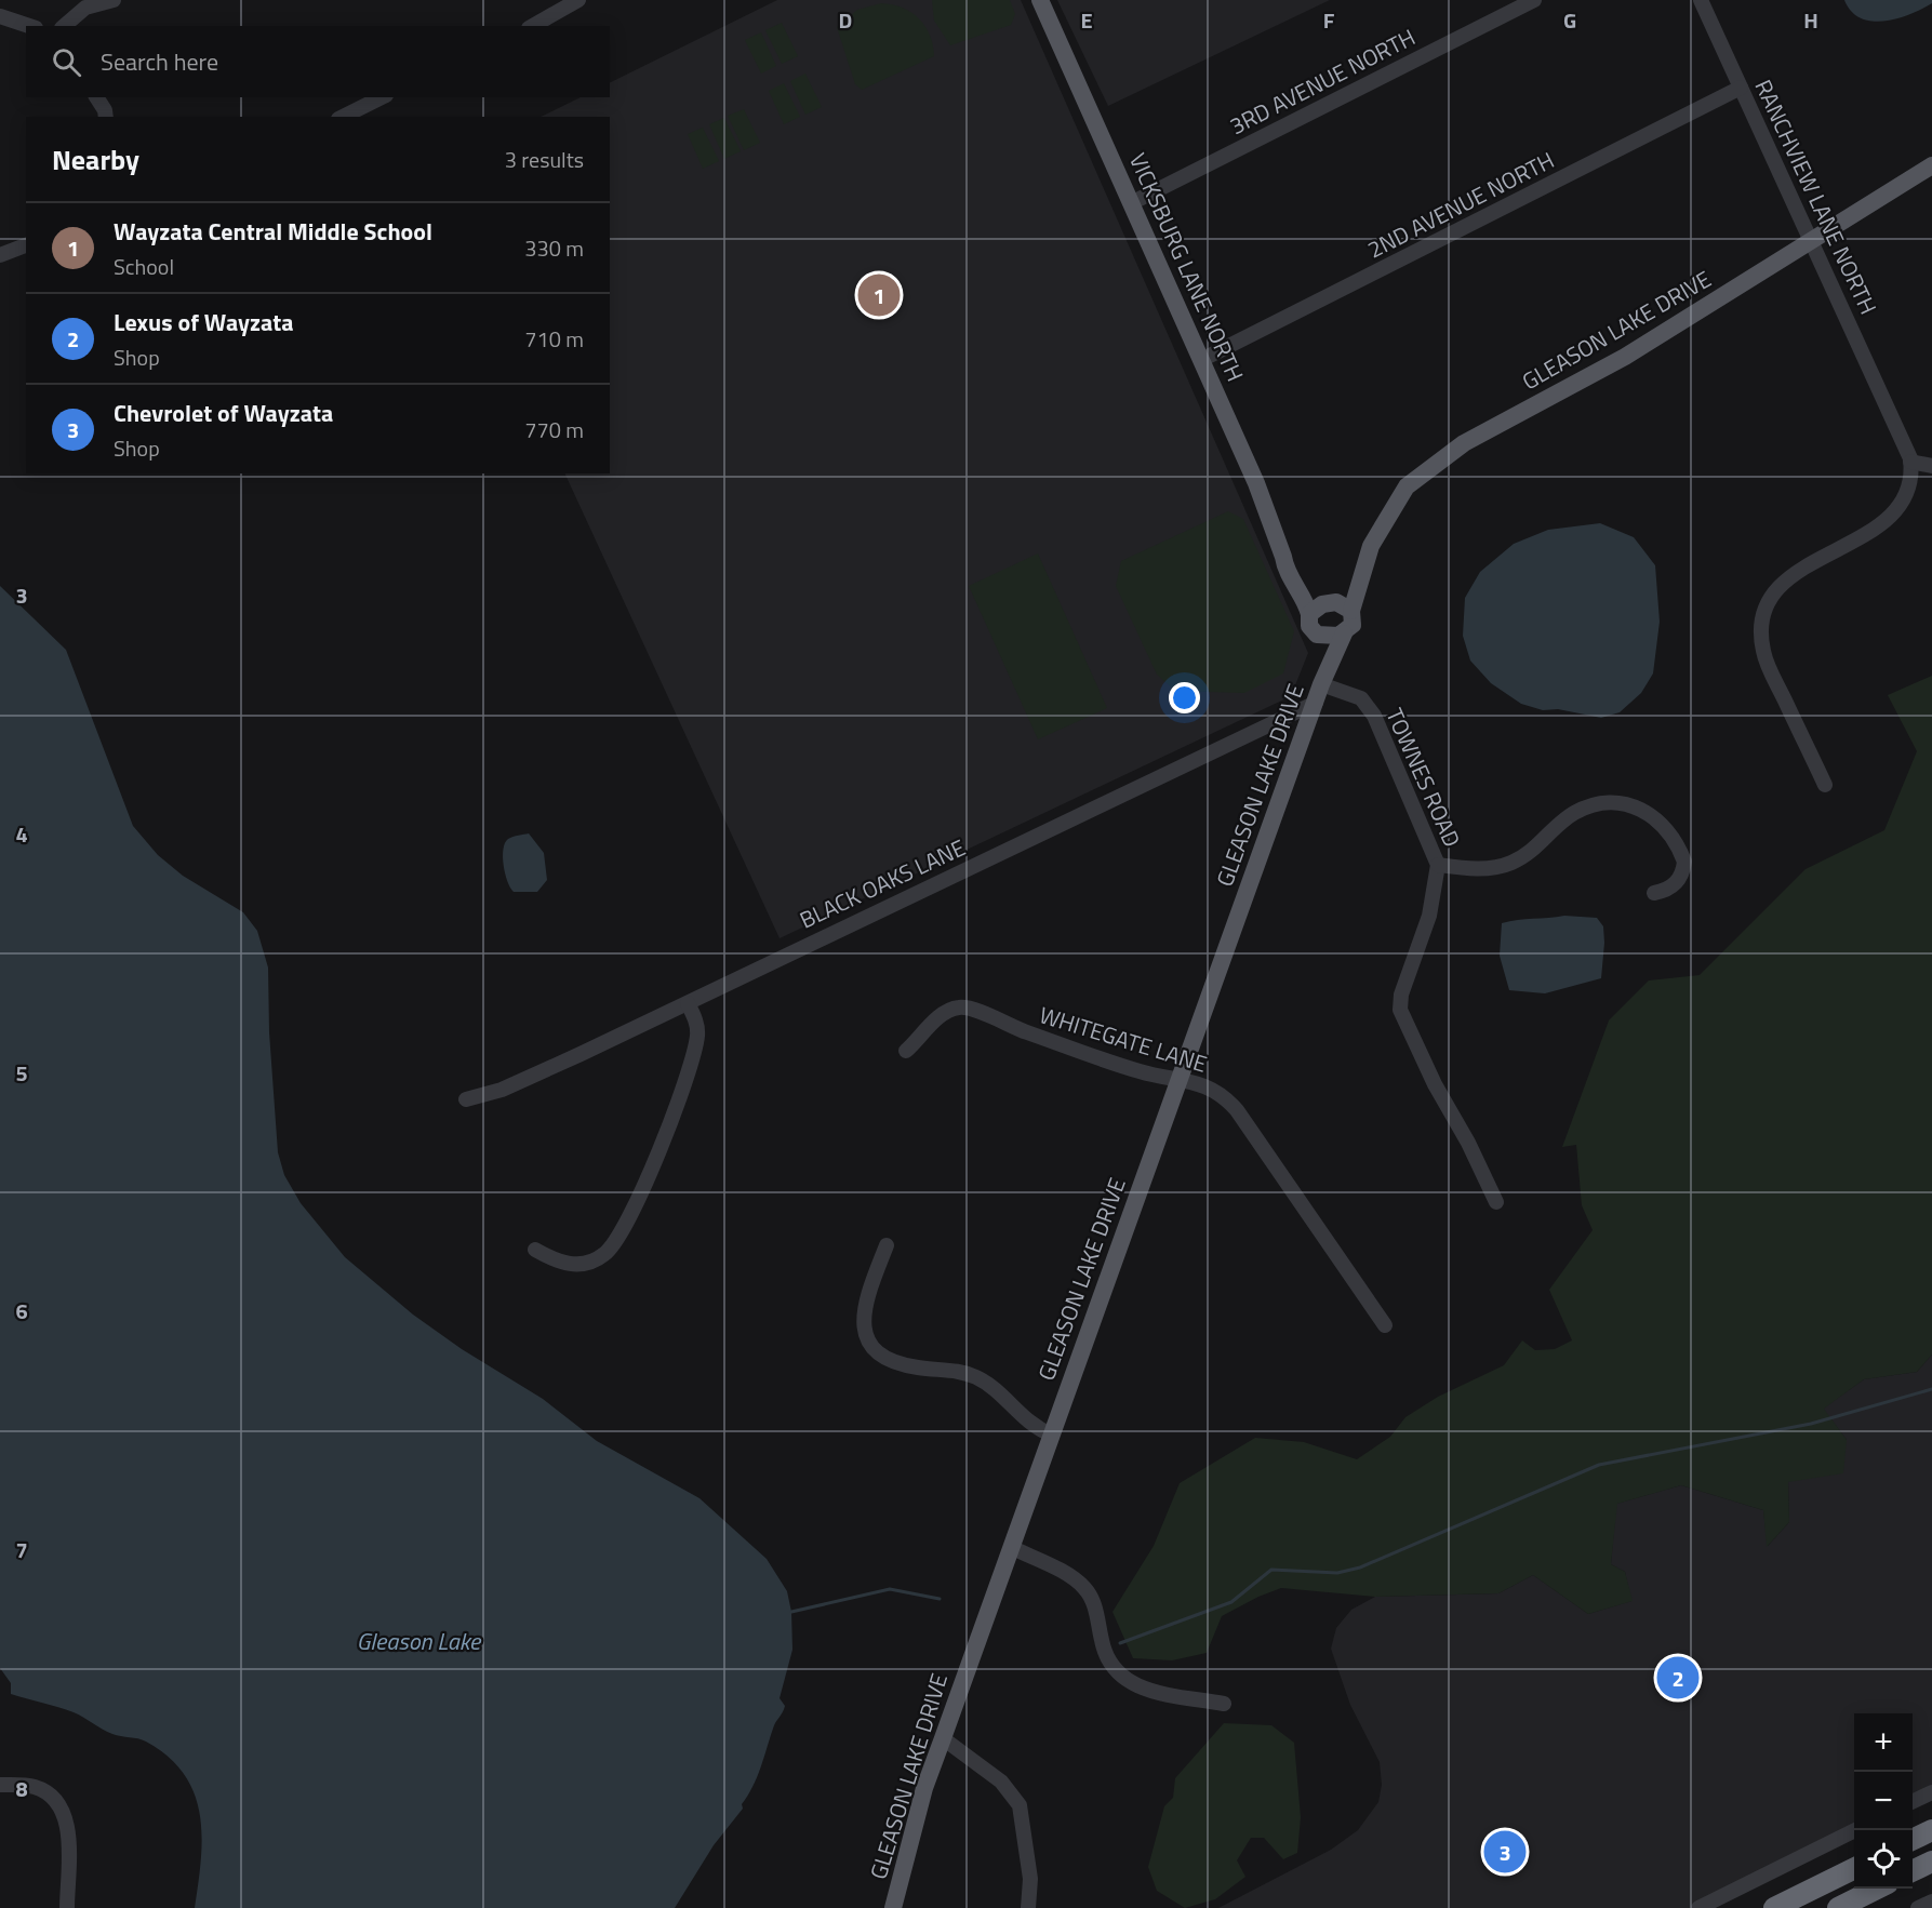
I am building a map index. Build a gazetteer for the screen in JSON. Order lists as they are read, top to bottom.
{
  "streets": {
    "main road": ["VICKSBURG LANE NORTH", "GLEASON LAKE DRIVE"],
    "street": [
      "3RD AVENUE NORTH",
      "RANCHVIEW LANE NORTH",
      "2ND AVENUE NORTH",
      "TOWNES ROAD",
      "BLACK OAKS LANE",
      "WHITEGATE LANE"
    ]
  },
  "crossings": [
    ["3RD AVENUE NORTH", "VICKSBURG LANE NORTH"],
    ["RANCHVIEW LANE NORTH", "2ND AVENUE NORTH"],
    ["RANCHVIEW LANE NORTH", "GLEASON LAKE DRIVE"],
    ["2ND AVENUE NORTH", "VICKSBURG LANE NORTH"],
    ["VICKSBURG LANE NORTH", "GLEASON LAKE DRIVE"],
    ["GLEASON LAKE DRIVE", "TOWNES ROAD"],
    ["GLEASON LAKE DRIVE", "BLACK OAKS LANE"],
    ["GLEASON LAKE DRIVE", "WHITEGATE LANE"]
  ],
  "water": ["Gleason Lake"],
  "page": {
    "search": "Search here",
    "heading": ["Nearby", "3 results"],
    "list": [
      {
        "mark": "1",
        "name": "Wayzata Central Middle School",
        "note": "School",
        "value": "330 m"
      },
      {
        "mark": "2",
        "name": "Lexus of Wayzata",
        "note": "Shop",
        "value": "710 m"
      },
      {
        "mark": "3",
        "name": "Chevrolet of Wayzata",
        "note": "Shop",
        "value": "770 m"
      }
    ],
    "pins": ["1", "2", "3"],
    "map_buttons": ["+", "−"]
  },
  "grid": {
    "columns": [
      "D",
      "E",
      "F",
      "G",
      "H"
    ],
    "rows": [
      "3",
      "4",
      "5",
      "6",
      "7",
      "8"
    ]
  }
}
